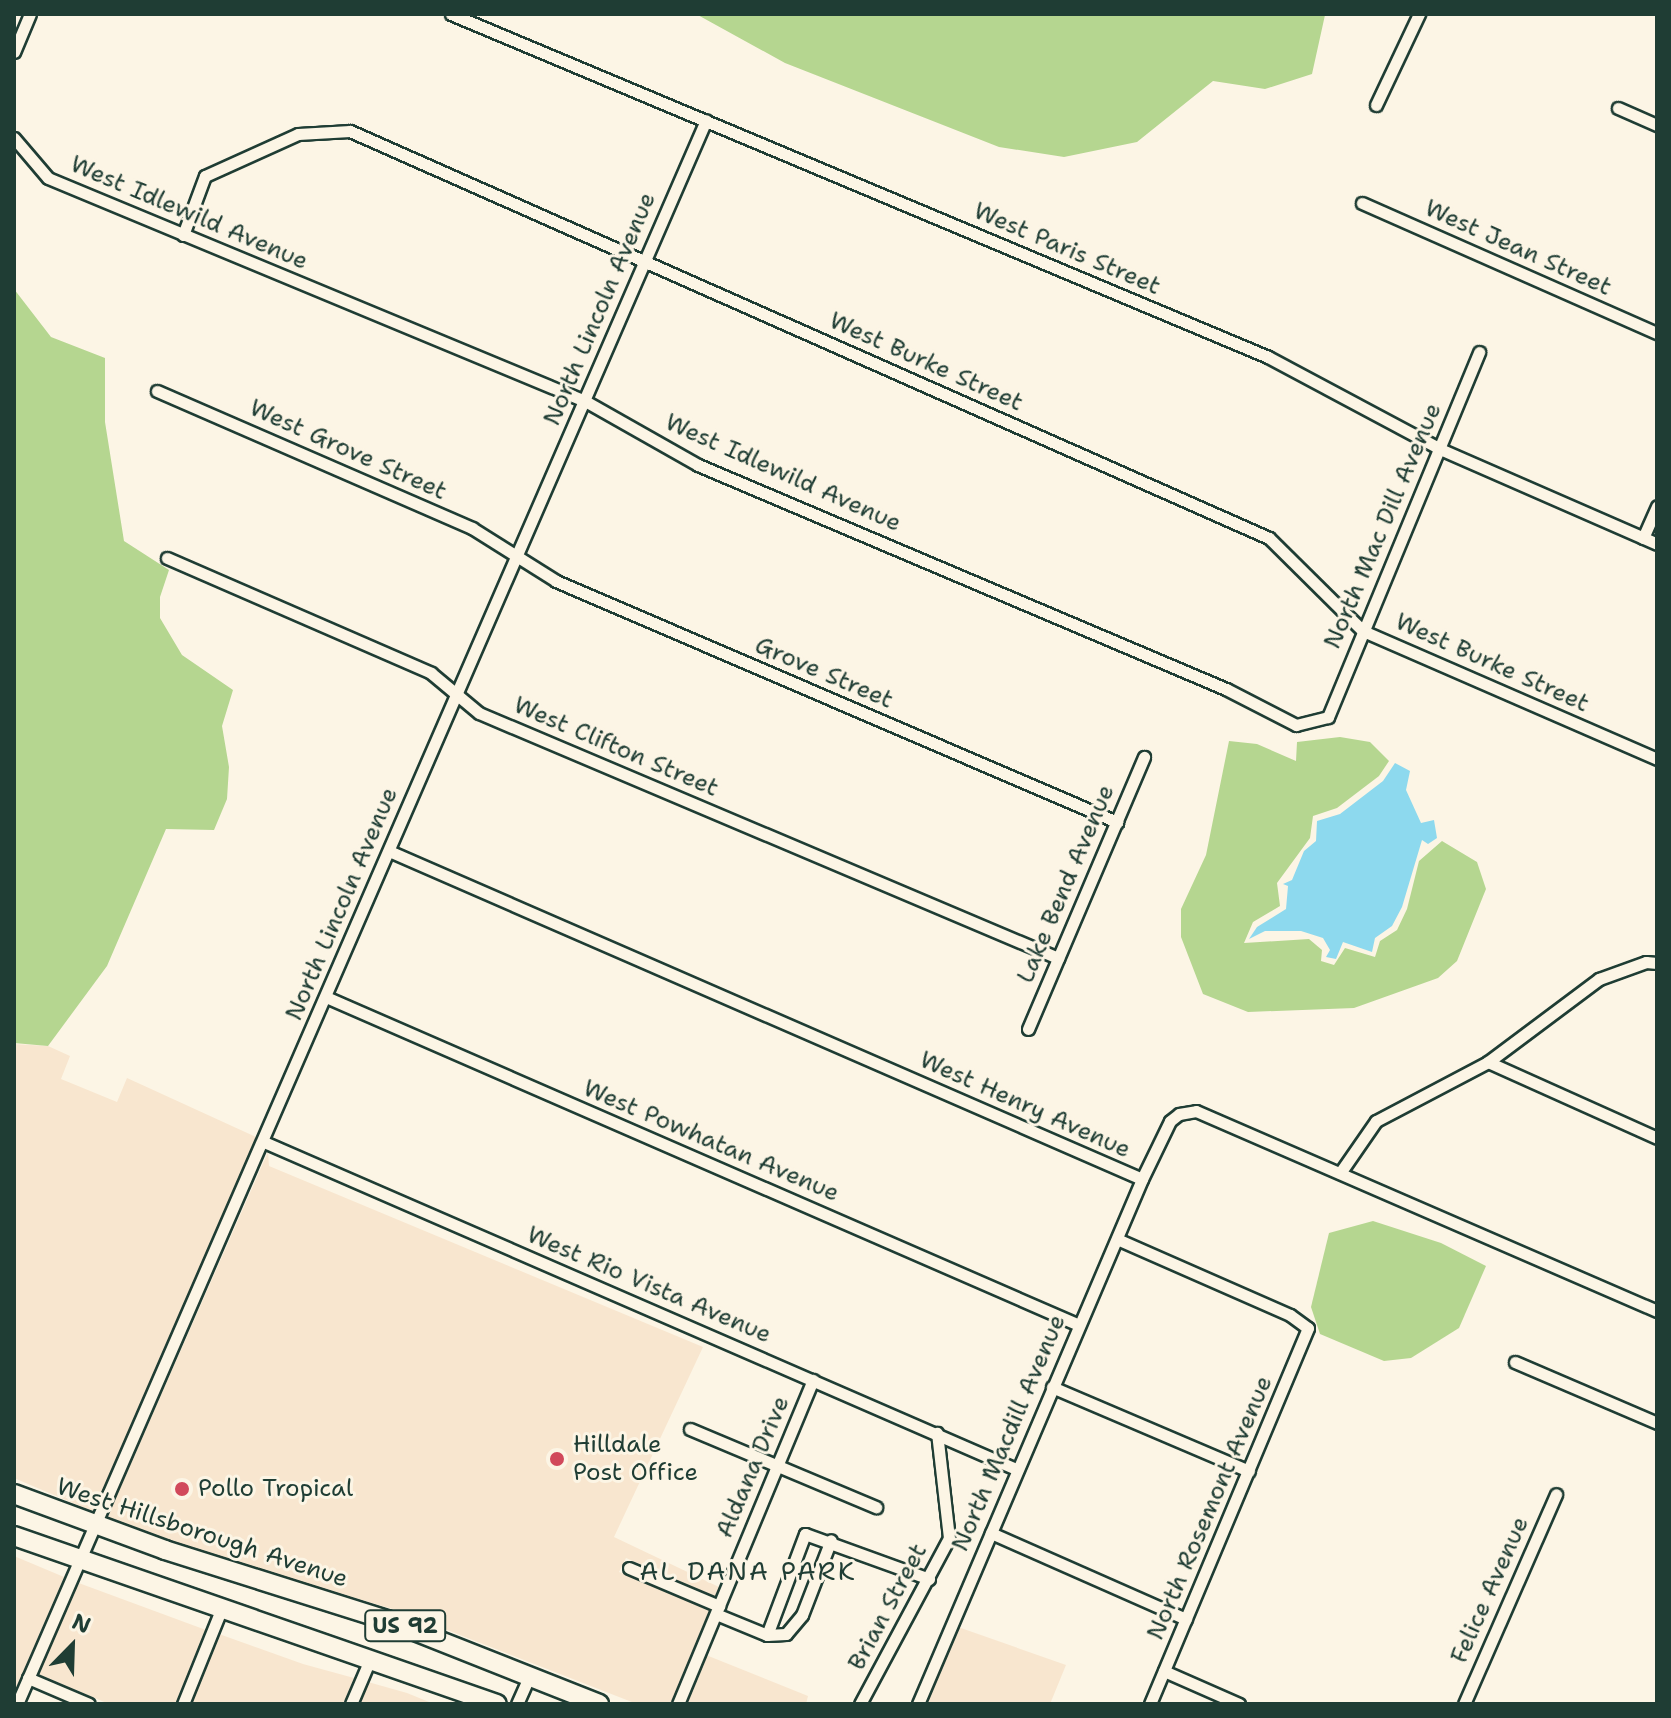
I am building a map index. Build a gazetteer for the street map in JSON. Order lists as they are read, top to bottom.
{
  "streets": {
    "main road": ["West Hillsborough Avenue", "US 92"],
    "street": [
      "West Idlewild Avenue",
      "West Jean Street",
      "West Paris Street",
      "North Lincoln Avenue",
      "West Burke Street",
      "West Grove Street",
      "North Mac Dill Avenue",
      "Grove Street",
      "West Clifton Street",
      "Lake Bend Avenue",
      "West Henry Avenue",
      "West Powhatan Avenue",
      "West Rio Vista Avenue",
      "North Macdill Avenue",
      "Aldana Drive",
      "North Rosemont Avenue",
      "Felice Avenue",
      "Brian Street"
    ]
  },
  "crossings": [
    ["West Idlewild Avenue", "North Lincoln Avenue"],
    ["West Idlewild Avenue", "West Burke Street"],
    ["West Idlewild Avenue", "North Mac Dill Avenue"],
    ["West Paris Street", "North Lincoln Avenue"],
    ["West Paris Street", "North Mac Dill Avenue"],
    ["North Lincoln Avenue", "West Burke Street"],
    ["North Lincoln Avenue", "West Grove Street"],
    ["North Lincoln Avenue", "Grove Street"],
    ["North Lincoln Avenue", "West Clifton Street"],
    ["North Lincoln Avenue", "West Henry Avenue"],
    ["North Lincoln Avenue", "West Powhatan Avenue"],
    ["North Lincoln Avenue", "West Rio Vista Avenue"],
    ["North Lincoln Avenue", "West Hillsborough Avenue"],
    ["North Lincoln Avenue", "US 92"],
    ["West Burke Street", "North Mac Dill Avenue"],
    ["West Grove Street", "Grove Street"],
    ["Grove Street", "Lake Bend Avenue"],
    ["West Clifton Street", "Lake Bend Avenue"],
    ["West Henry Avenue", "North Macdill Avenue"],
    ["West Powhatan Avenue", "North Macdill Avenue"],
    ["West Rio Vista Avenue", "North Macdill Avenue"],
    ["West Rio Vista Avenue", "Aldana Drive"],
    ["West Rio Vista Avenue", "Brian Street"],
    ["North Macdill Avenue", "North Rosemont Avenue"]
  ],
  "districts": ["AL DANA PARK"],
  "places": ["Hilldale Post Office", "Pollo Tropical"],
  "north": "top right"
}
